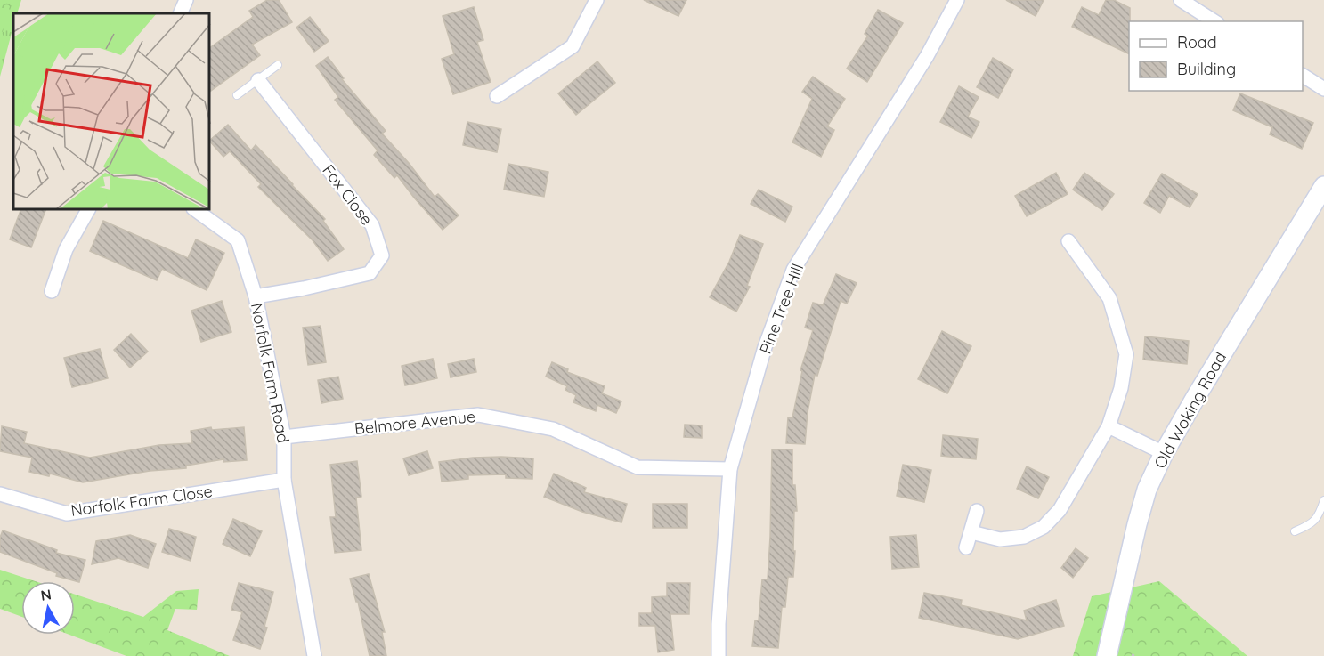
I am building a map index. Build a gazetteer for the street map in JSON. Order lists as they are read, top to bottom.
{
  "streets": {
    "main road": ["Old Woking Road"],
    "street": [
      "Fox Close",
      "Pine Tree Hill",
      "Norfolk Farm Road",
      "Belmore Avenue",
      "Norfolk Farm Close"
    ]
  },
  "crossings": [
    ["Fox Close", "Norfolk Farm Road"],
    ["Pine Tree Hill", "Belmore Avenue"],
    ["Norfolk Farm Road", "Belmore Avenue"],
    ["Norfolk Farm Road", "Norfolk Farm Close"]
  ],
  "legend": ["Road", "Building"],
  "north": "top"
}
